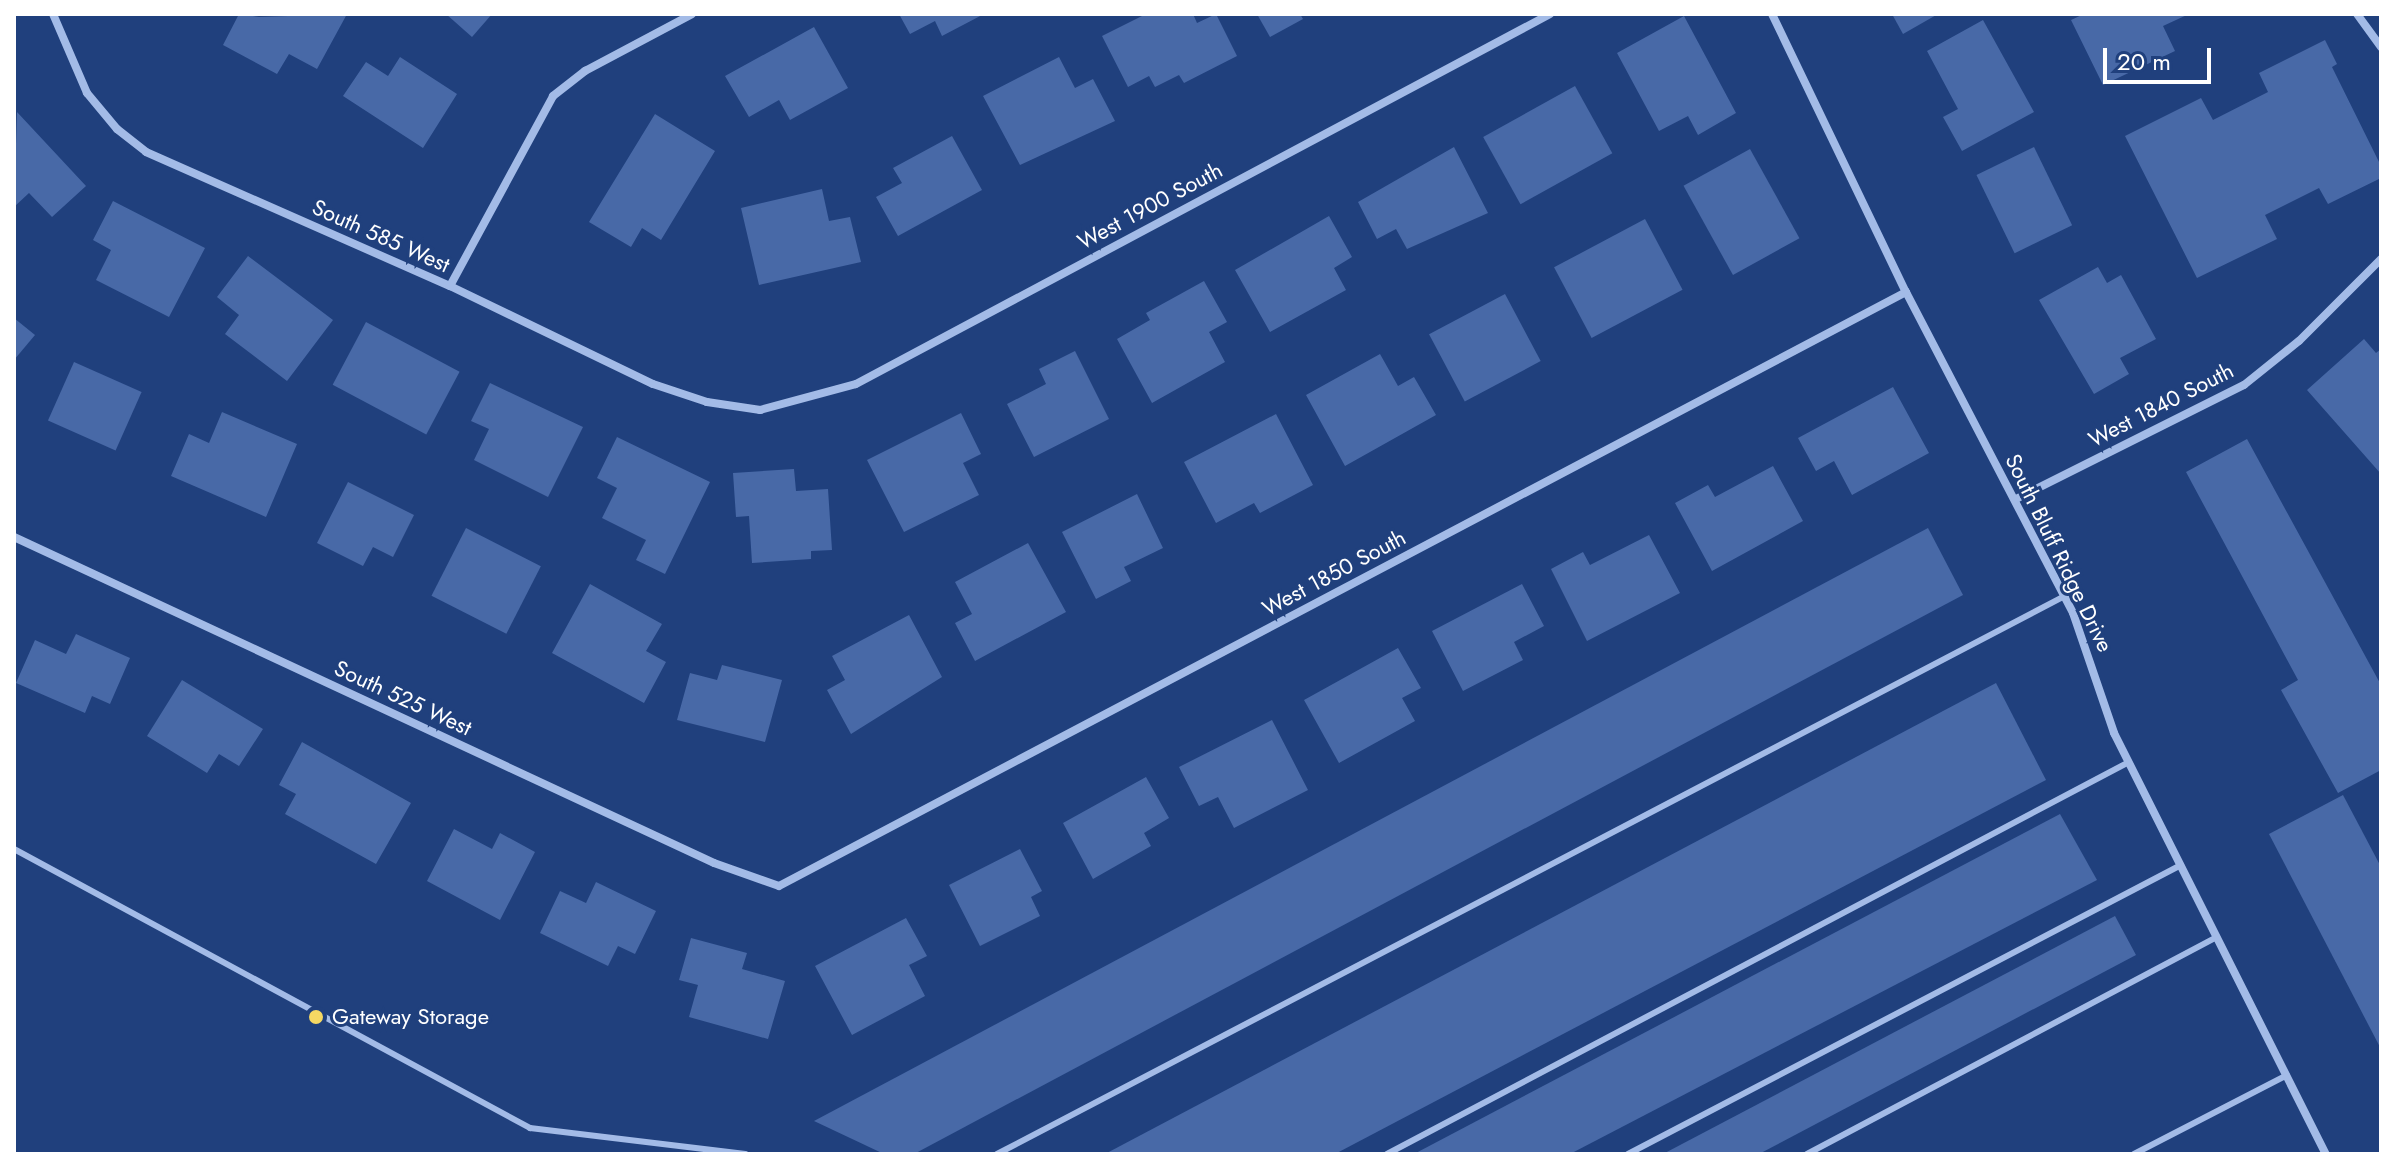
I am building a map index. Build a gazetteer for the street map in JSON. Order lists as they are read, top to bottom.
{
  "streets": {
    "street": [
      "West 1900 South",
      "South 585 West",
      "West 1840 South",
      "South Bluff Ridge Drive",
      "West 1850 South",
      "South 525 West"
    ]
  },
  "crossings": [
    ["West 1900 South", "South 585 West"],
    ["West 1840 South", "South Bluff Ridge Drive"],
    ["South Bluff Ridge Drive", "West 1850 South"],
    ["West 1850 South", "South 525 West"]
  ],
  "places": ["Gateway Storage"],
  "scale_bar": "20 m"
}
